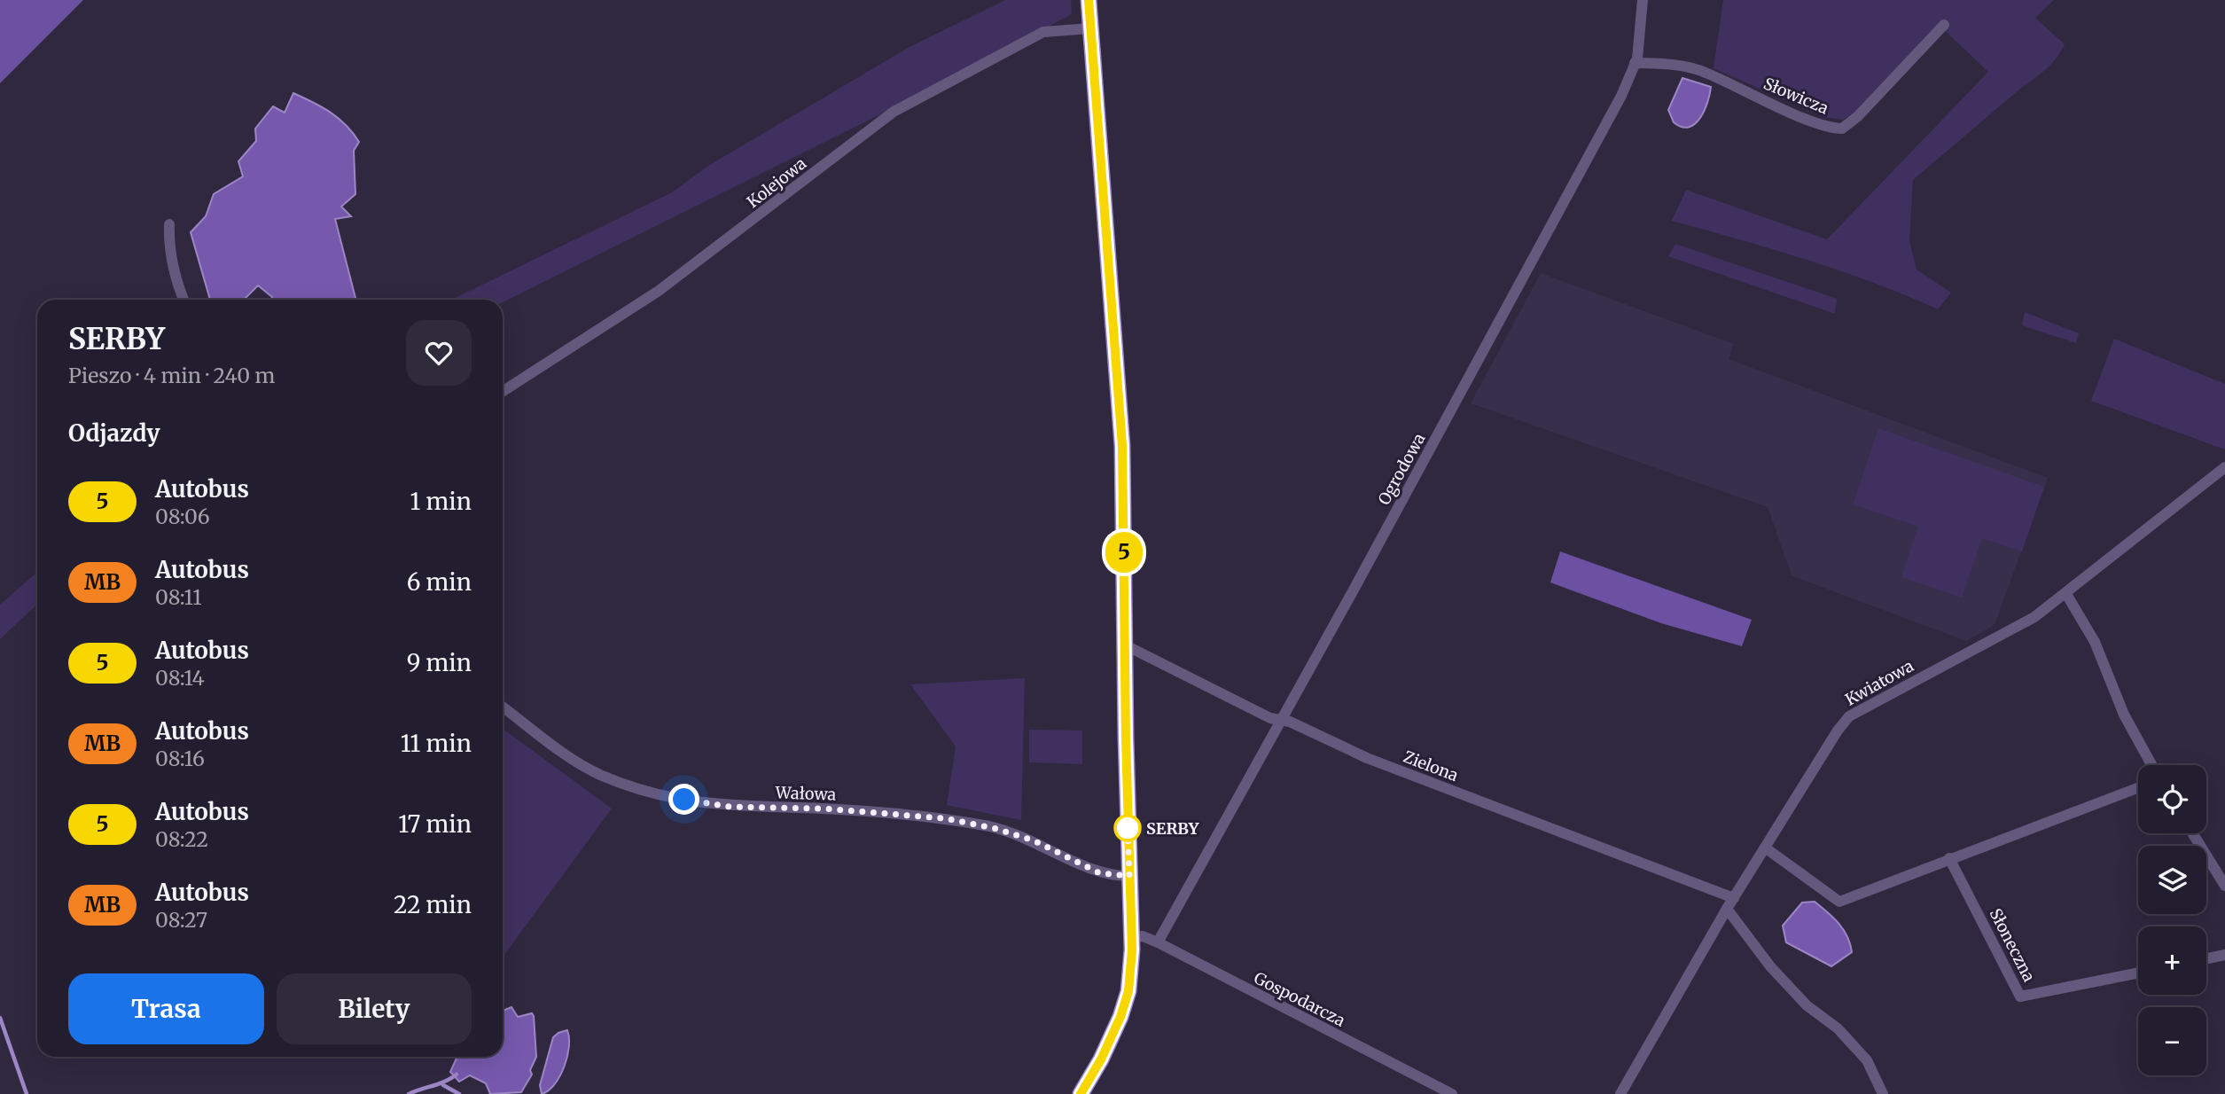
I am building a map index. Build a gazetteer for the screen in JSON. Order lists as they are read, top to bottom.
{
  "streets": {
    "street": [
      "Słowicza",
      "Kolejowa",
      "Ogrodowa",
      "Kwiatowa",
      "Zielona",
      "Wałowa",
      "Słoneczna",
      "Gospodarcza"
    ]
  },
  "crossings": [
    ["Słowicza", "Ogrodowa"],
    ["Ogrodowa", "Zielona"],
    ["Ogrodowa", "Gospodarcza"],
    ["Kwiatowa", "Zielona"]
  ],
  "places": ["SERBY"],
  "lines": ["bus line 5"],
  "page": {
    "on_map": "5",
    "heading": [
      ["SERBY", "Pieszo · 4 min · 240 m"],
      "Odjazdy"
    ],
    "list": [
      {
        "mark": "5",
        "name": "Autobus",
        "note": "08:06",
        "value": "1 min"
      },
      {
        "mark": "MB",
        "name": "Autobus",
        "note": "08:11",
        "value": "6 min"
      },
      {
        "mark": "5",
        "name": "Autobus",
        "note": "08:14",
        "value": "9 min"
      },
      {
        "mark": "MB",
        "name": "Autobus",
        "note": "08:16",
        "value": "11 min"
      },
      {
        "mark": "5",
        "name": "Autobus",
        "note": "08:22",
        "value": "17 min"
      },
      {
        "mark": "MB",
        "name": "Autobus",
        "note": "08:27",
        "value": "22 min"
      }
    ],
    "map_buttons": ["+", "−"],
    "buttons": ["Trasa", "Bilety"]
  }
}
